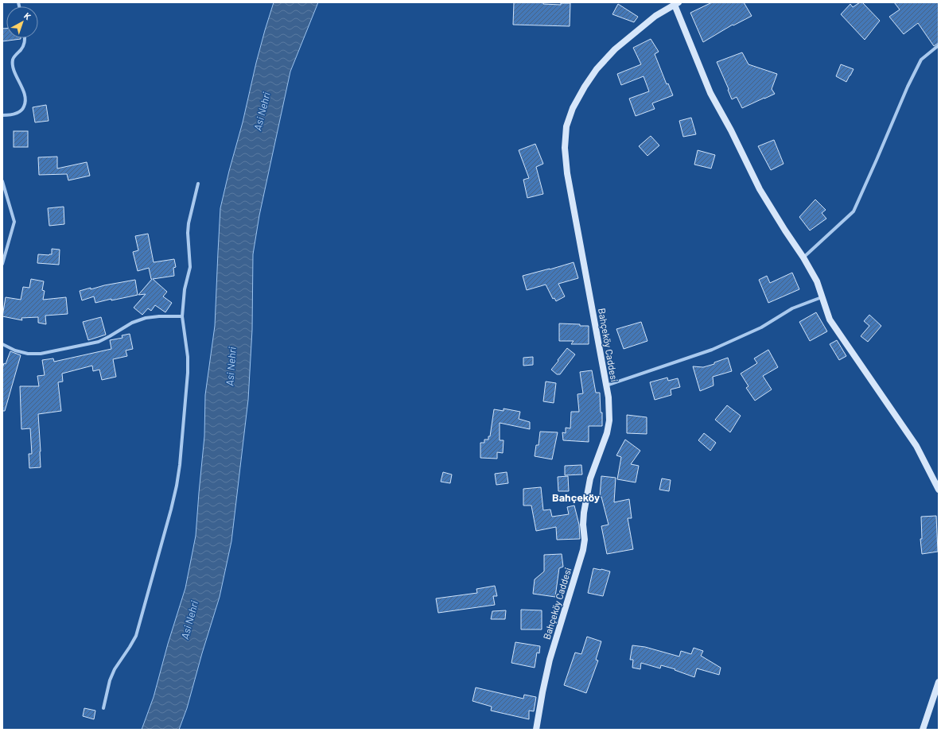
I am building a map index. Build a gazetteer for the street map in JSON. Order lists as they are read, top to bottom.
{
  "streets": {
    "main road": ["Bahçeköy Caddesi"]
  },
  "districts": ["Bahçeköy"],
  "water": ["Asi Nehri"],
  "north": "top right"
}
